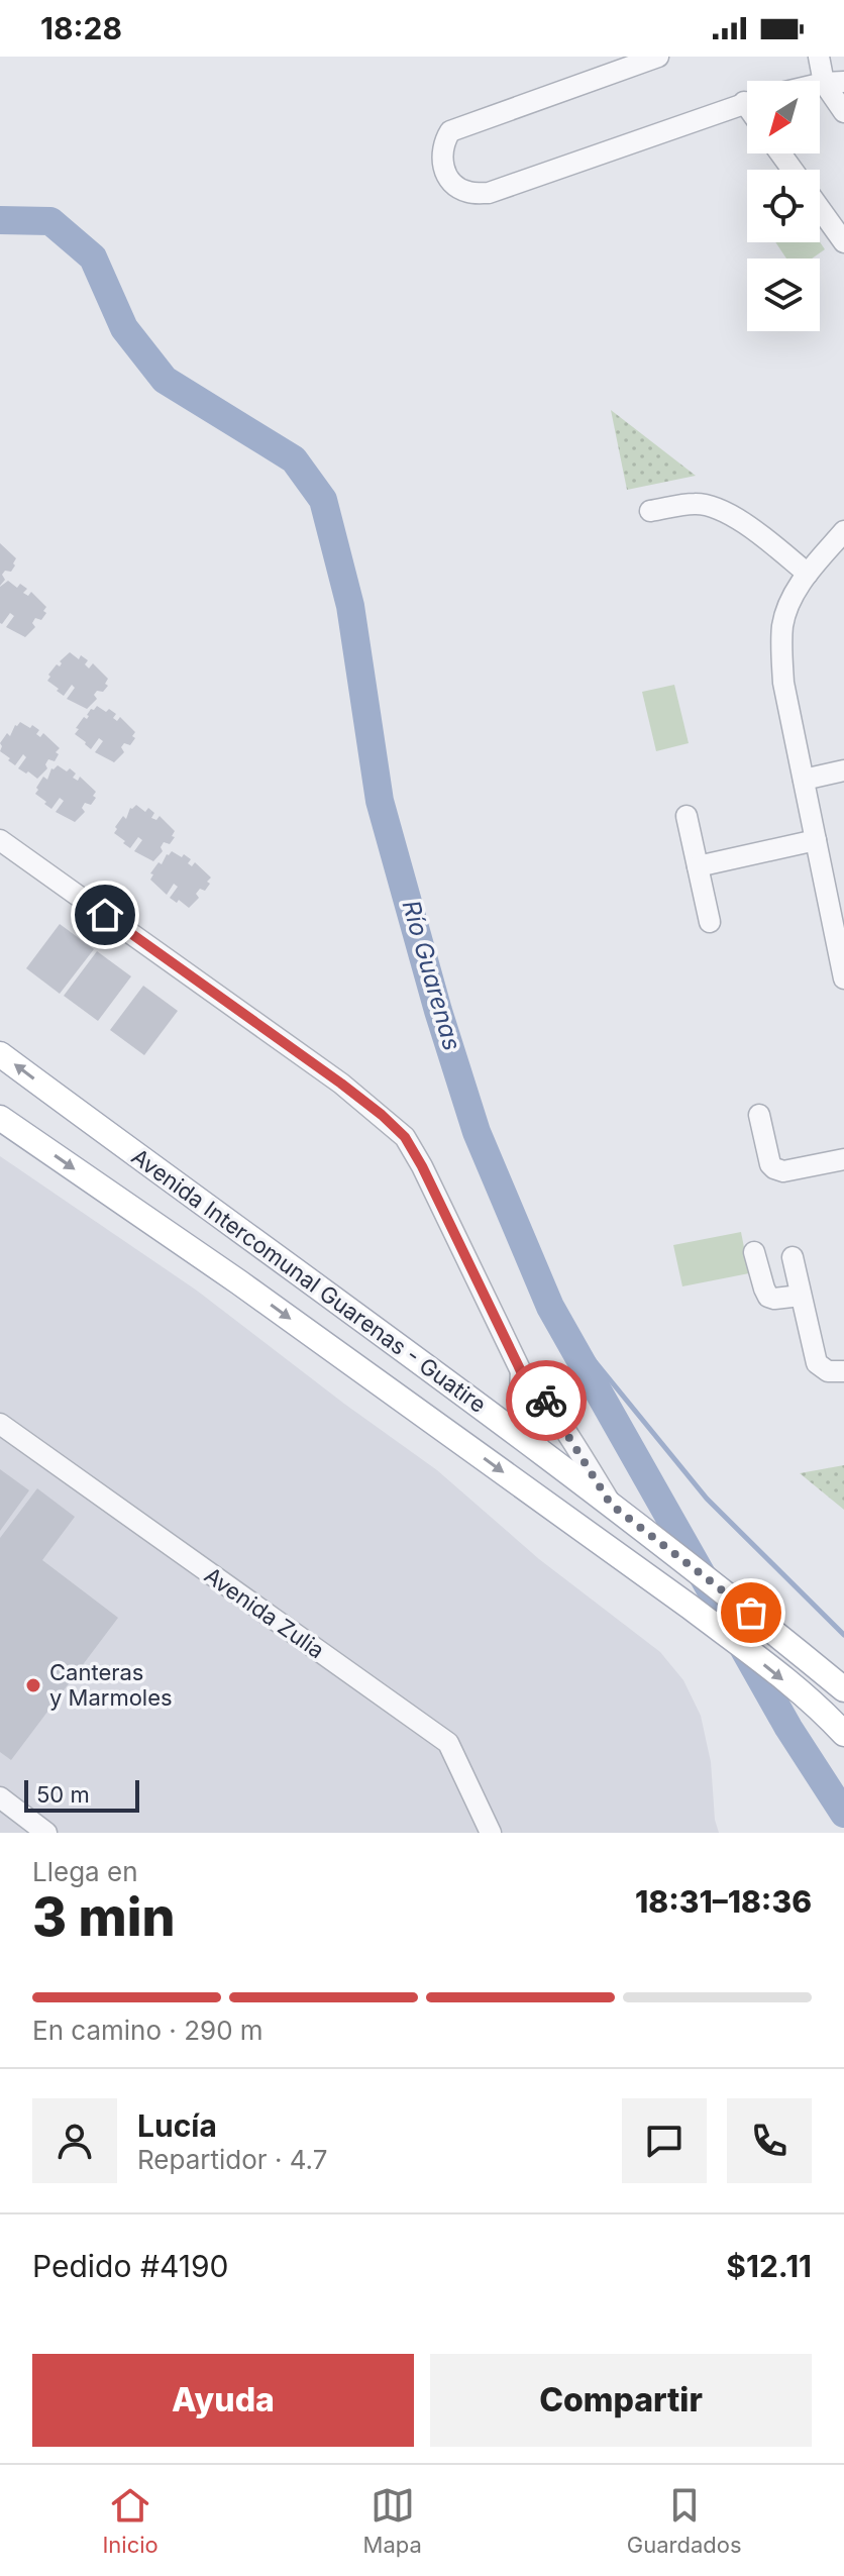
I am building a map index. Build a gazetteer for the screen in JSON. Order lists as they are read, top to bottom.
{
  "streets": {
    "main road": ["Avenida Intercomunal Guarenas - Guatire"],
    "street": ["Avenida Zulia"]
  },
  "water": ["Río Guarenas"],
  "places": ["Canteras y Marmoles"],
  "scale_bar": "50 m",
  "north": "bottom left",
  "page": {
    "status": "18:28",
    "scale": "50 m",
    "heading": ["3 min", "Llega en", "18:31–18:36"],
    "panel": [
      "Lucía",
      "Repartidor · 4.7",
      "Pedido #4190",
      "$12.11"
    ],
    "bar": "En camino · 290 m",
    "buttons": ["Ayuda", "Compartir"],
    "tabs": ["Inicio", "Mapa", "Guardados"]
  }
}
